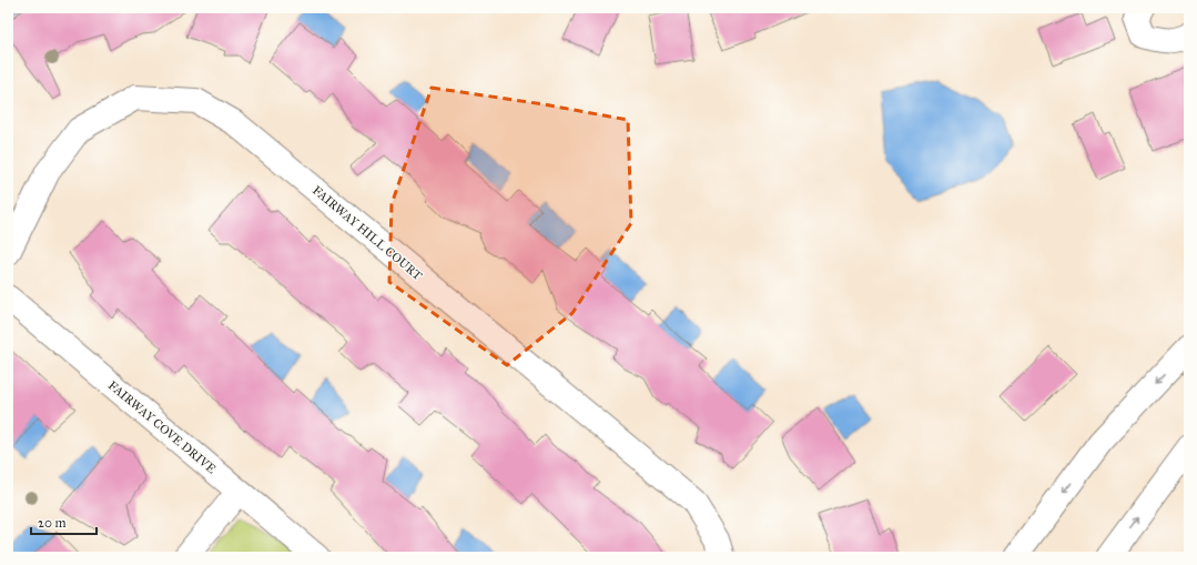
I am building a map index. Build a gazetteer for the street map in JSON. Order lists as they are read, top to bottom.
{
  "streets": {
    "street": ["FAIRWAY HILL COURT", "FAIRWAY COVE DRIVE"]
  },
  "scale_bar": "20 m"
}
